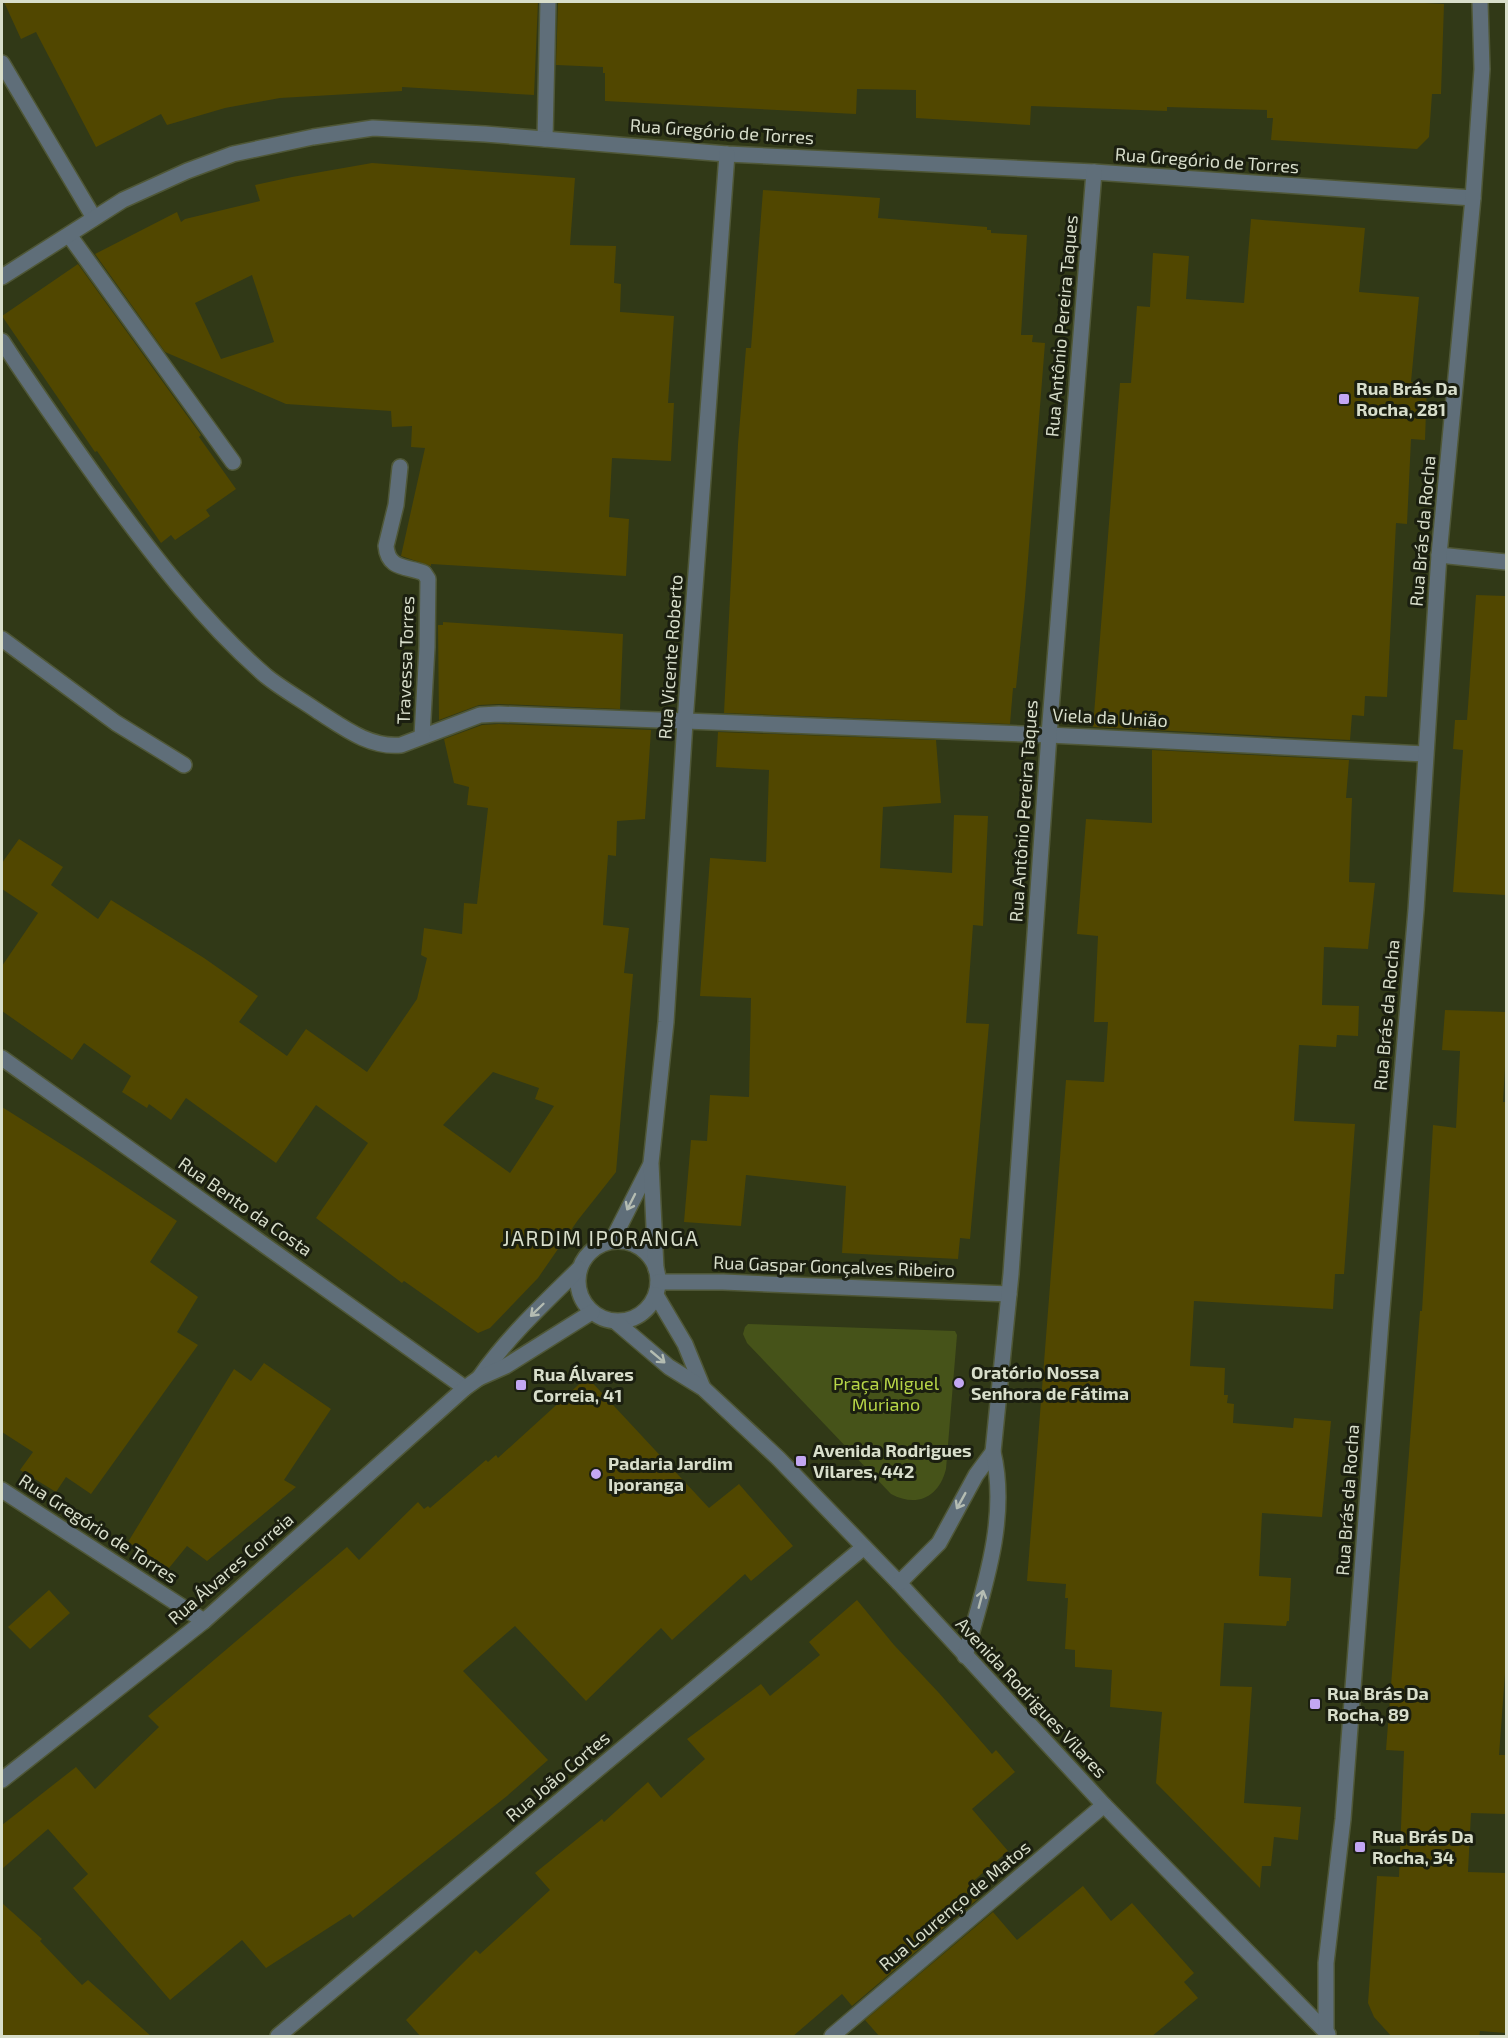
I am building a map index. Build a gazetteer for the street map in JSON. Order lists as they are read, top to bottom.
{
  "streets": {
    "street": [
      "Rua Gregório de Torres",
      "Rua Antônio Pereira Taques",
      "Rua Brás da Rocha",
      "Rua Vicente Roberto",
      "Travessa Torres",
      "Viela da União",
      "Rua Bento da Costa",
      "Rua Gaspar Gonçalves Ribeiro",
      "Rua Álvares Correia",
      "Avenida Rodrigues Vilares",
      "Rua João Cortes",
      "Rua Lourenço de Matos"
    ]
  },
  "crossings": [
    ["Rua Gregório de Torres", "Rua Antônio Pereira Taques"],
    ["Rua Gregório de Torres", "Rua Brás da Rocha"],
    ["Rua Gregório de Torres", "Rua Vicente Roberto"],
    ["Rua Gregório de Torres", "Rua Álvares Correia"],
    ["Rua Antônio Pereira Taques", "Viela da União"],
    ["Rua Antônio Pereira Taques", "Rua Gaspar Gonçalves Ribeiro"],
    ["Rua Antônio Pereira Taques", "Avenida Rodrigues Vilares"],
    ["Rua Brás da Rocha", "Viela da União"],
    ["Rua Brás da Rocha", "Avenida Rodrigues Vilares"],
    ["Rua Vicente Roberto", "Viela da União"],
    ["Rua Vicente Roberto", "Rua Gaspar Gonçalves Ribeiro"],
    ["Rua Vicente Roberto", "Rua Álvares Correia"],
    ["Rua Vicente Roberto", "Avenida Rodrigues Vilares"],
    ["Travessa Torres", "Viela da União"],
    ["Rua Bento da Costa", "Rua Álvares Correia"],
    ["Rua Gaspar Gonçalves Ribeiro", "Rua Álvares Correia"],
    ["Rua Gaspar Gonçalves Ribeiro", "Avenida Rodrigues Vilares"],
    ["Rua Álvares Correia", "Avenida Rodrigues Vilares"],
    ["Avenida Rodrigues Vilares", "Rua João Cortes"],
    ["Avenida Rodrigues Vilares", "Rua Lourenço de Matos"]
  ],
  "districts": ["JARDIM IPORANGA"],
  "parks": ["Praça Miguel Muriano"],
  "places": {
    "transit": [
      "Rua Brás Da Rocha, 281",
      "Rua Álvares Correia, 41",
      "Avenida Rodrigues Vilares, 442",
      "Rua Brás Da Rocha, 89",
      "Rua Brás Da Rocha, 34"
    ],
    "other": ["Oratório Nossa Senhora de Fátima", "Padaria Jardim Iporanga"]
  }
}
